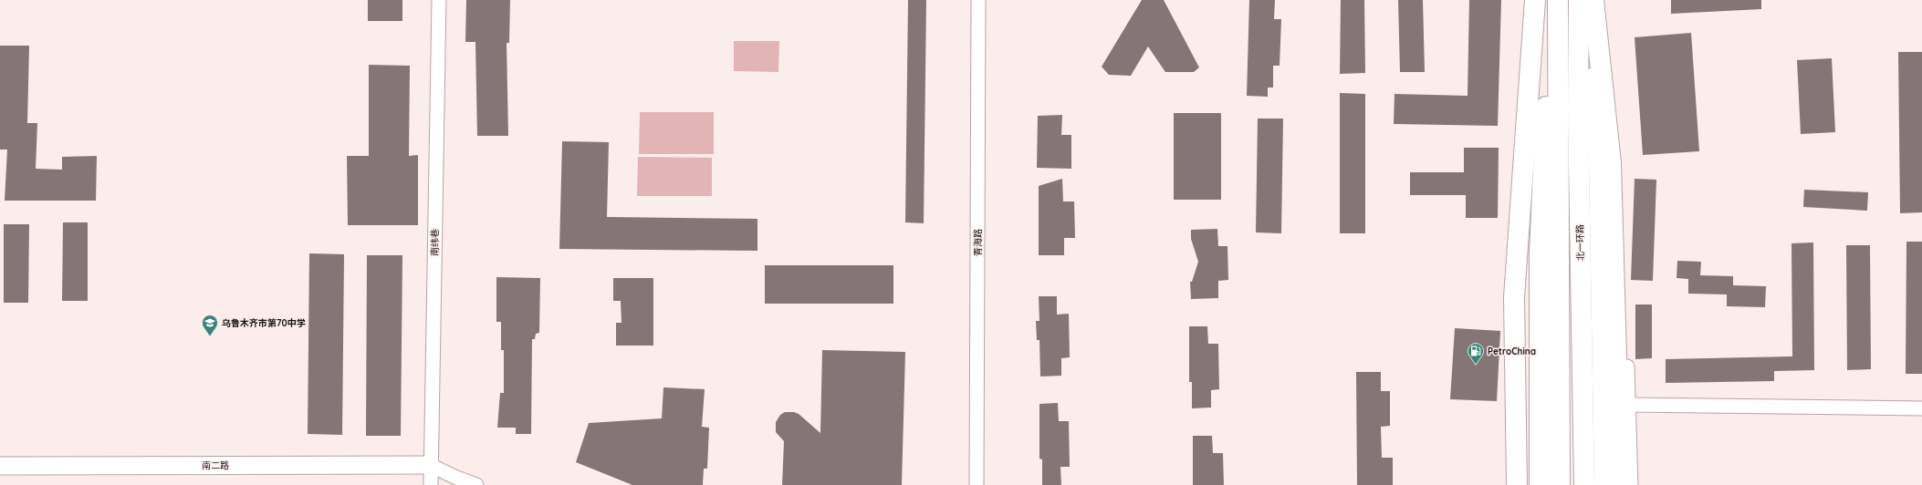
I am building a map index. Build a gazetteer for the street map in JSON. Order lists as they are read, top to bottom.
{
  "streets": {
    "main road": ["北一环路"],
    "street": ["南纬巷", "青海路", "南二路"]
  },
  "crossings": [
    ["南纬巷", "南二路"]
  ],
  "places": {
    "school or university": ["乌鲁木齐市第70中学"],
    "fuel station": ["PetroChina"]
  }
}
